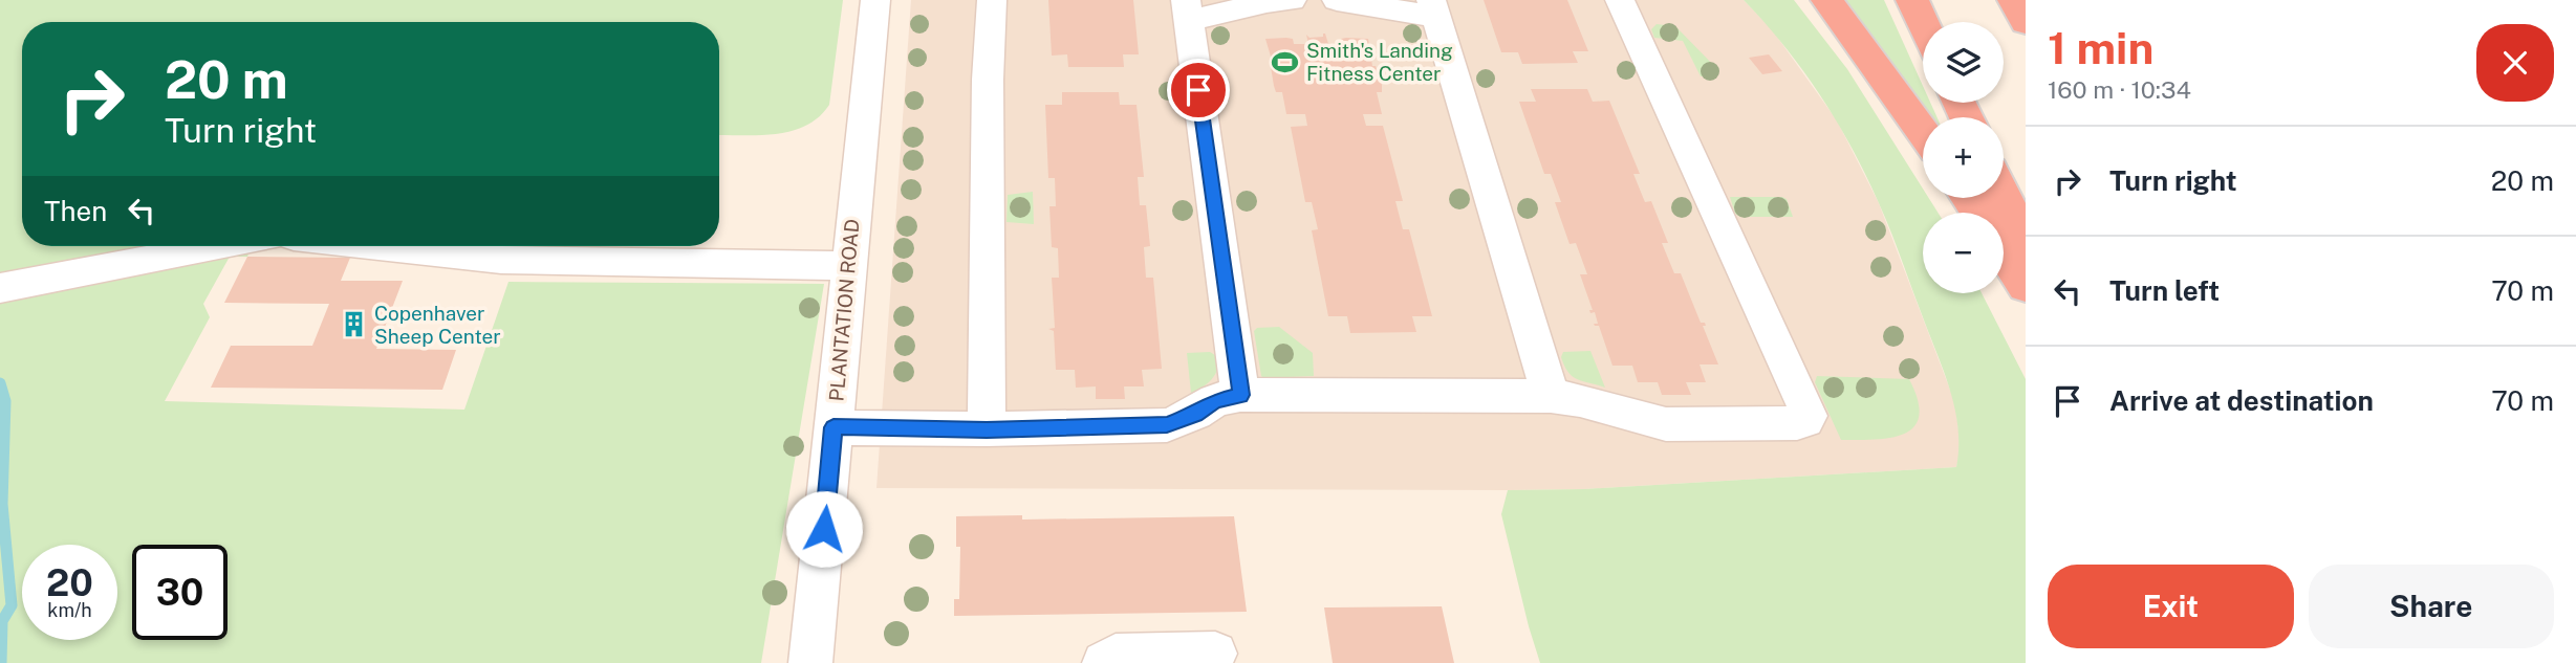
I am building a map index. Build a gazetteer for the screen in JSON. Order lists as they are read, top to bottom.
{
  "streets": {
    "street": ["PLANTATION ROAD"]
  },
  "places": {
    "sports": ["Smith's Landing Fitness Center"],
    "building": ["Copenhaver Sheep Center"]
  },
  "page": {
    "heading": ["1 min", "160 m · 10:34"],
    "map_buttons": ["+", "−"],
    "turn": ["20 m", "Turn right"],
    "list": [
      {
        "name": "Turn right",
        "value": "20 m"
      },
      {
        "name": "Turn left",
        "value": "70 m"
      },
      {
        "name": "Arrive at destination",
        "value": "70 m"
      }
    ],
    "then": "Then",
    "speed": "20 km/h",
    "limit": "30",
    "buttons": ["Exit", "Share"]
  }
}
